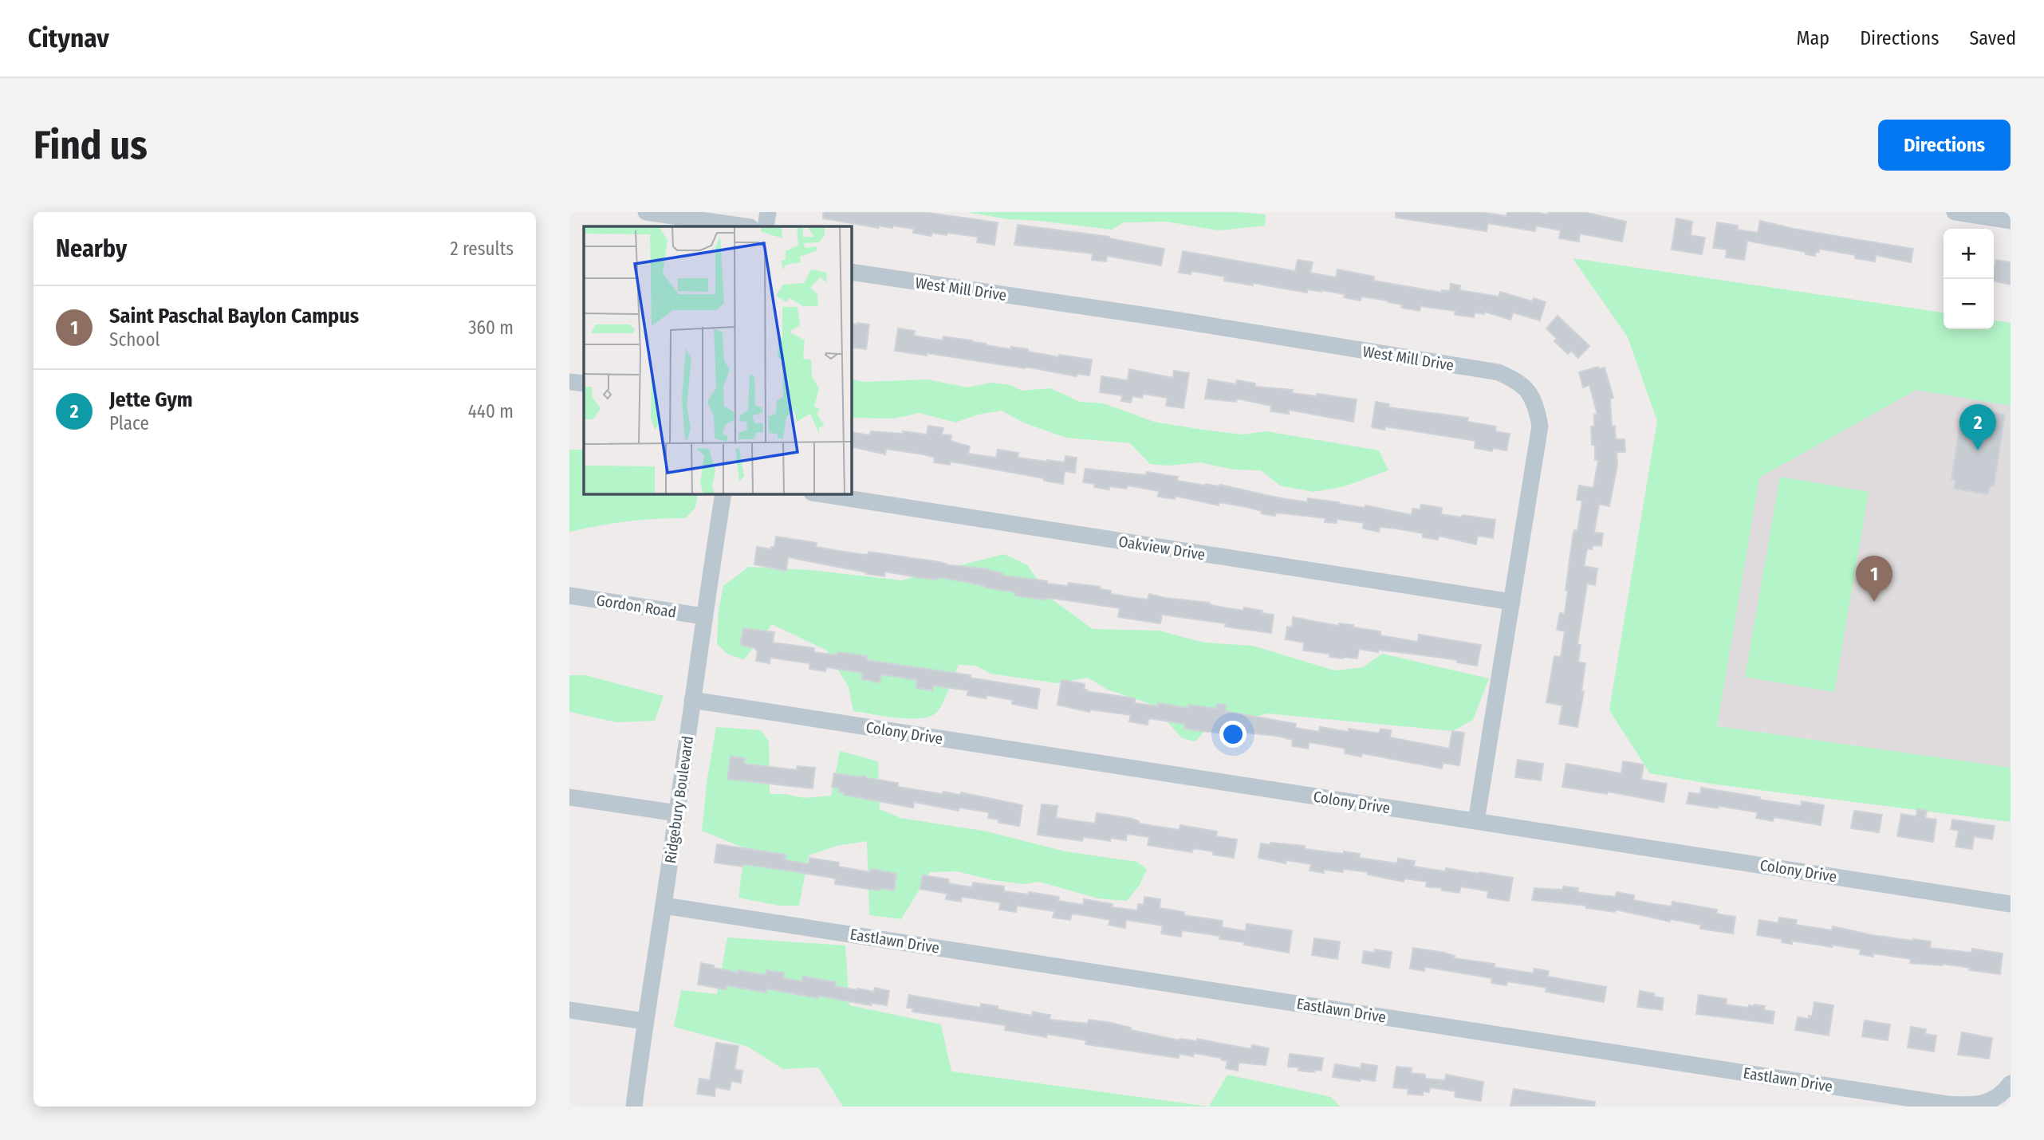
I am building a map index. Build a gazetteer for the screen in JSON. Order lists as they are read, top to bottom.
{
  "streets": {
    "street": [
      "West Mill Drive",
      "Oakview Drive",
      "Gordon Road",
      "Colony Drive",
      "Ridgebury Boulevard",
      "Eastlawn Drive"
    ]
  },
  "crossings": [
    ["West Mill Drive", "Oakview Drive"],
    ["West Mill Drive", "Colony Drive"],
    ["Gordon Road", "Ridgebury Boulevard"],
    ["Colony Drive", "Ridgebury Boulevard"],
    ["Ridgebury Boulevard", "Eastlawn Drive"]
  ],
  "page": {
    "header": "Citynav",
    "nav": ["Map", "Directions", "Saved"],
    "buttons": "Directions",
    "title": "Find us",
    "heading": ["Nearby", "2 results"],
    "map_buttons": ["+", "−"],
    "list": [
      {
        "mark": "1",
        "name": "Saint Paschal Baylon Campus",
        "note": "School",
        "value": "360 m"
      },
      {
        "mark": "2",
        "name": "Jette Gym",
        "note": "Place",
        "value": "440 m"
      }
    ],
    "pins": ["2", "1"]
  }
}
